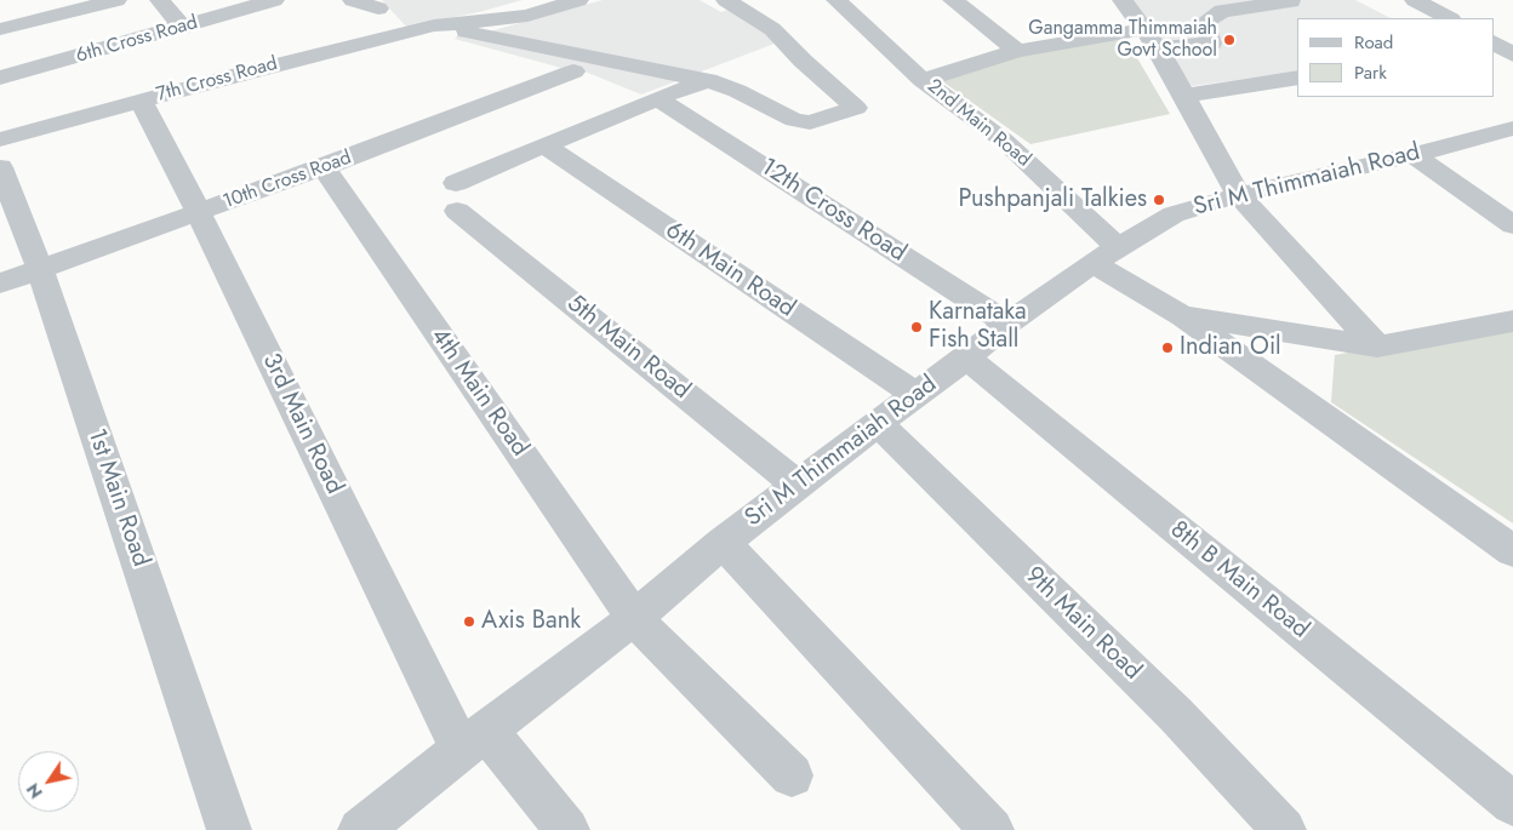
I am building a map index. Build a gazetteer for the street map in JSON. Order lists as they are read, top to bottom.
{
  "streets": {
    "street": [
      "6th Cross Road",
      "7th Cross Road",
      "2nd Main Road",
      "10th Cross Road",
      "Sri M Thimmaiah Road",
      "12th Cross Road",
      "6th Main Road",
      "5th Main Road",
      "4th Main Road",
      "3rd Main Road",
      "1st Main Road",
      "8th B Main Road",
      "9th Main Road"
    ]
  },
  "crossings": [
    ["7th Cross Road", "3rd Main Road"],
    ["2nd Main Road", "Sri M Thimmaiah Road"],
    ["10th Cross Road", "4th Main Road"],
    ["10th Cross Road", "3rd Main Road"],
    ["10th Cross Road", "1st Main Road"],
    ["Sri M Thimmaiah Road", "12th Cross Road"],
    ["Sri M Thimmaiah Road", "6th Main Road"],
    ["Sri M Thimmaiah Road", "5th Main Road"],
    ["Sri M Thimmaiah Road", "4th Main Road"],
    ["Sri M Thimmaiah Road", "3rd Main Road"],
    ["Sri M Thimmaiah Road", "8th B Main Road"],
    ["Sri M Thimmaiah Road", "9th Main Road"],
    ["6th Main Road", "5th Main Road"]
  ],
  "places": [
    "Gangamma Thimmaiah Govt School",
    "Pushpanjali Talkies",
    "Karnataka Fish Stall",
    "Indian Oil",
    "Axis Bank"
  ],
  "legend": ["Road", "Park"],
  "north": "bottom left"
}
